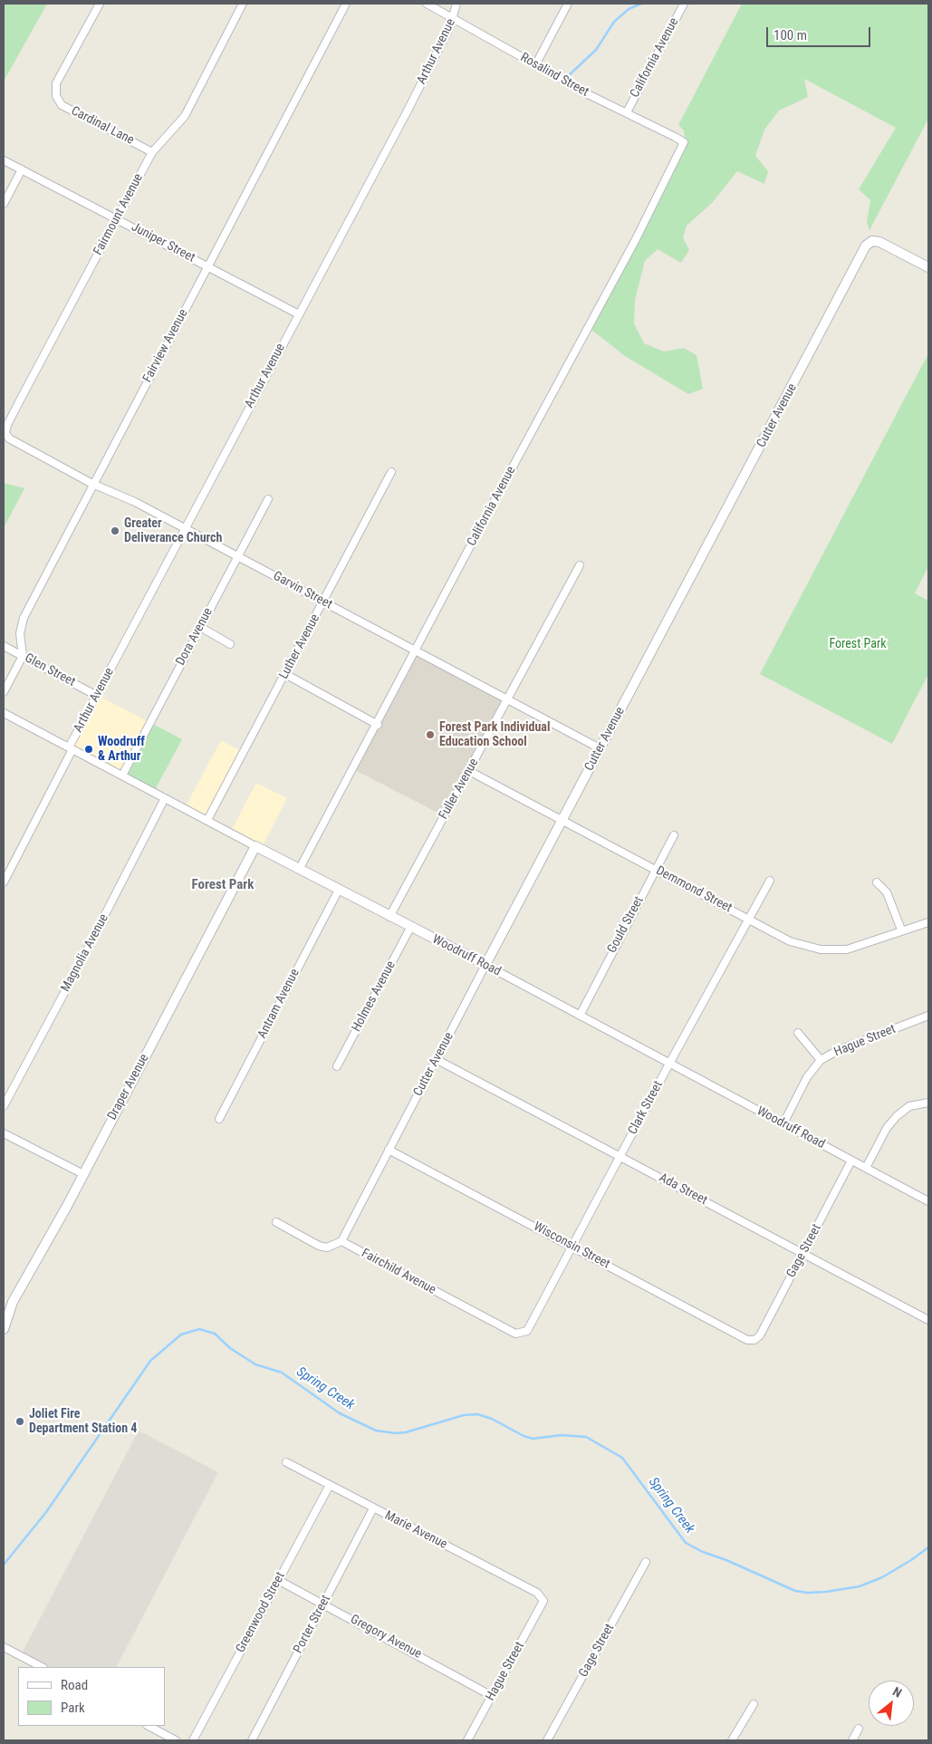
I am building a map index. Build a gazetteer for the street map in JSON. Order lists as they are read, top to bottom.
{
  "streets": {
    "street": [
      "Arthur Avenue",
      "California Avenue",
      "Rosalind Street",
      "Cardinal Lane",
      "Fairmount Avenue",
      "Juniper Street",
      "Fairview Avenue",
      "Cutter Avenue",
      "Garvin Street",
      "Dora Avenue",
      "Luther Avenue",
      "Glen Street",
      "Fuller Avenue",
      "Demmond Street",
      "Gould Street",
      "Magnolia Avenue",
      "Woodruff Road",
      "Holmes Avenue",
      "Antram Avenue",
      "Hague Street",
      "Draper Avenue",
      "Clark Street",
      "Ada Street",
      "Wisconsin Street",
      "Gage Street",
      "Fairchild Avenue",
      "Marie Avenue",
      "Greenwood Street",
      "Porter Street",
      "Gregory Avenue"
    ]
  },
  "crossings": [
    ["Arthur Avenue", "Rosalind Street"],
    ["Arthur Avenue", "Juniper Street"],
    ["Arthur Avenue", "Garvin Street"],
    ["Arthur Avenue", "Glen Street"],
    ["Arthur Avenue", "Woodruff Road"],
    ["California Avenue", "Rosalind Street"],
    ["California Avenue", "Garvin Street"],
    ["California Avenue", "Woodruff Road"],
    ["Cardinal Lane", "Fairmount Avenue"],
    ["Fairmount Avenue", "Juniper Street"],
    ["Fairmount Avenue", "Garvin Street"],
    ["Juniper Street", "Fairview Avenue"],
    ["Fairview Avenue", "Garvin Street"],
    ["Fairview Avenue", "Glen Street"],
    ["Cutter Avenue", "Garvin Street"],
    ["Cutter Avenue", "Demmond Street"],
    ["Cutter Avenue", "Woodruff Road"],
    ["Cutter Avenue", "Ada Street"],
    ["Cutter Avenue", "Wisconsin Street"],
    ["Cutter Avenue", "Fairchild Avenue"],
    ["Garvin Street", "Dora Avenue"],
    ["Garvin Street", "Luther Avenue"],
    ["Garvin Street", "Fuller Avenue"],
    ["Dora Avenue", "Woodruff Road"],
    ["Luther Avenue", "Woodruff Road"],
    ["Fuller Avenue", "Demmond Street"],
    ["Fuller Avenue", "Woodruff Road"],
    ["Demmond Street", "Gould Street"],
    ["Demmond Street", "Clark Street"],
    ["Gould Street", "Woodruff Road"],
    ["Magnolia Avenue", "Woodruff Road"],
    ["Woodruff Road", "Holmes Avenue"],
    ["Woodruff Road", "Antram Avenue"],
    ["Woodruff Road", "Hague Street"],
    ["Woodruff Road", "Draper Avenue"],
    ["Woodruff Road", "Clark Street"],
    ["Woodruff Road", "Gage Street"],
    ["Hague Street", "Marie Avenue"],
    ["Hague Street", "Gregory Avenue"],
    ["Clark Street", "Ada Street"],
    ["Clark Street", "Wisconsin Street"],
    ["Clark Street", "Fairchild Avenue"],
    ["Ada Street", "Gage Street"],
    ["Wisconsin Street", "Gage Street"],
    ["Marie Avenue", "Greenwood Street"],
    ["Marie Avenue", "Porter Street"],
    ["Greenwood Street", "Gregory Avenue"],
    ["Porter Street", "Gregory Avenue"]
  ],
  "districts": ["Forest Park"],
  "water": ["Spring Creek"],
  "parks": ["Forest Park"],
  "places": [
    "Greater Deliverance Church",
    "Forest Park Individual Education School",
    "Woodruff & Arthur",
    "Joliet Fire Department Station 4"
  ],
  "legend": ["Road", "Park"],
  "scale_bar": "100 m",
  "north": "top right"
}
